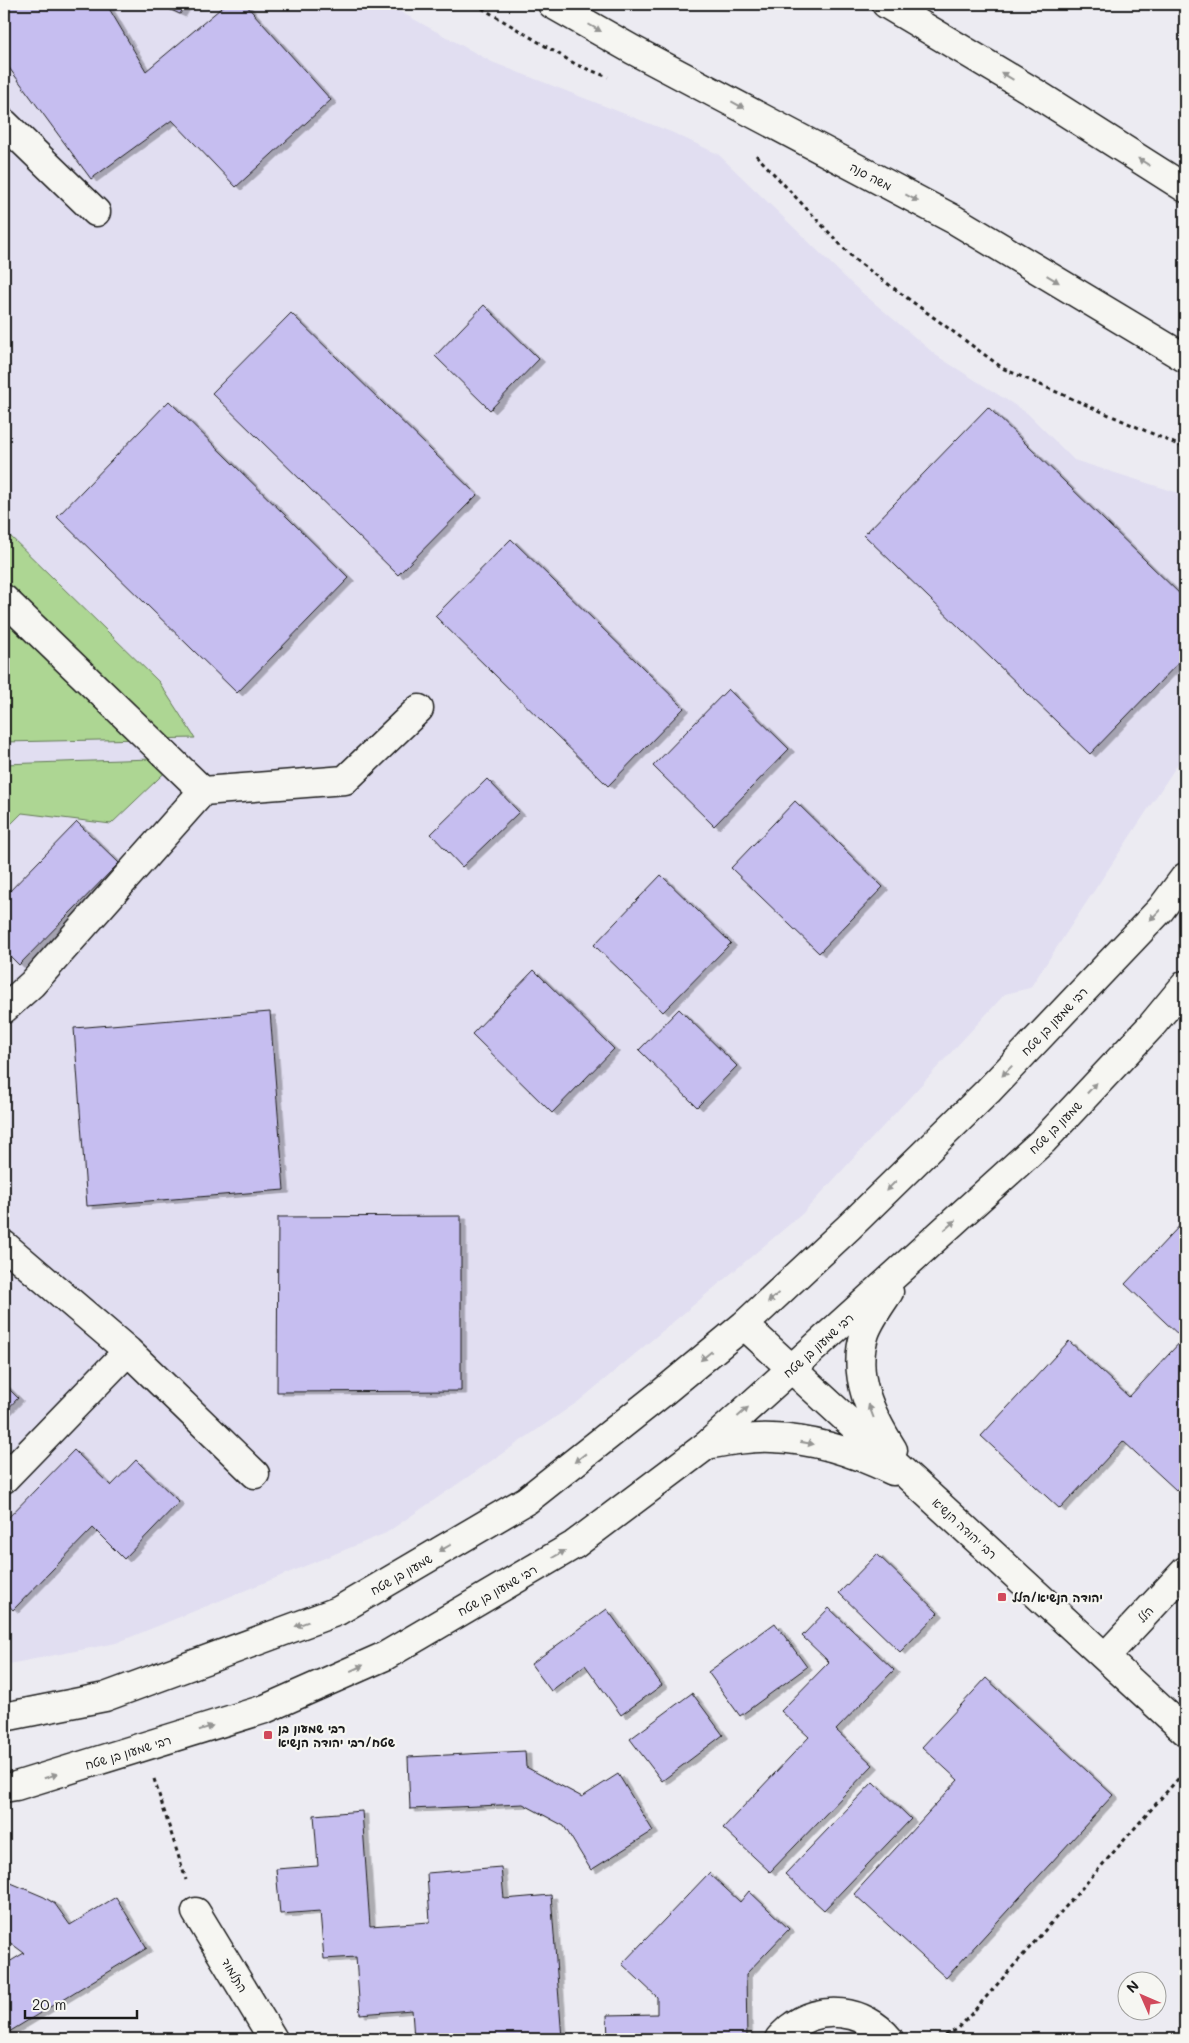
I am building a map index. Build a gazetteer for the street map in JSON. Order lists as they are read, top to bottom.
{
  "streets": {
    "street": [
      "משה סנה",
      "רבי שמעון בן שטח",
      "שמעון בן שטח",
      "רבי יהודה הנשיא",
      "הלל",
      "התלמוד"
    ]
  },
  "crossings": [
    ["רבי שמעון בן שטח", "שמעון בן שטח"],
    ["רבי שמעון בן שטח", "רבי יהודה הנשיא"],
    ["שמעון בן שטח", "רבי יהודה הנשיא"],
    ["רבי יהודה הנשיא", "הלל"]
  ],
  "places": {
    "transit": ["יהודה הנשיא/הלל", "רבי שמעון בן שטח/רבי יהודה הנשיא"]
  },
  "scale_bar": "20 m",
  "north": "top left"
}
